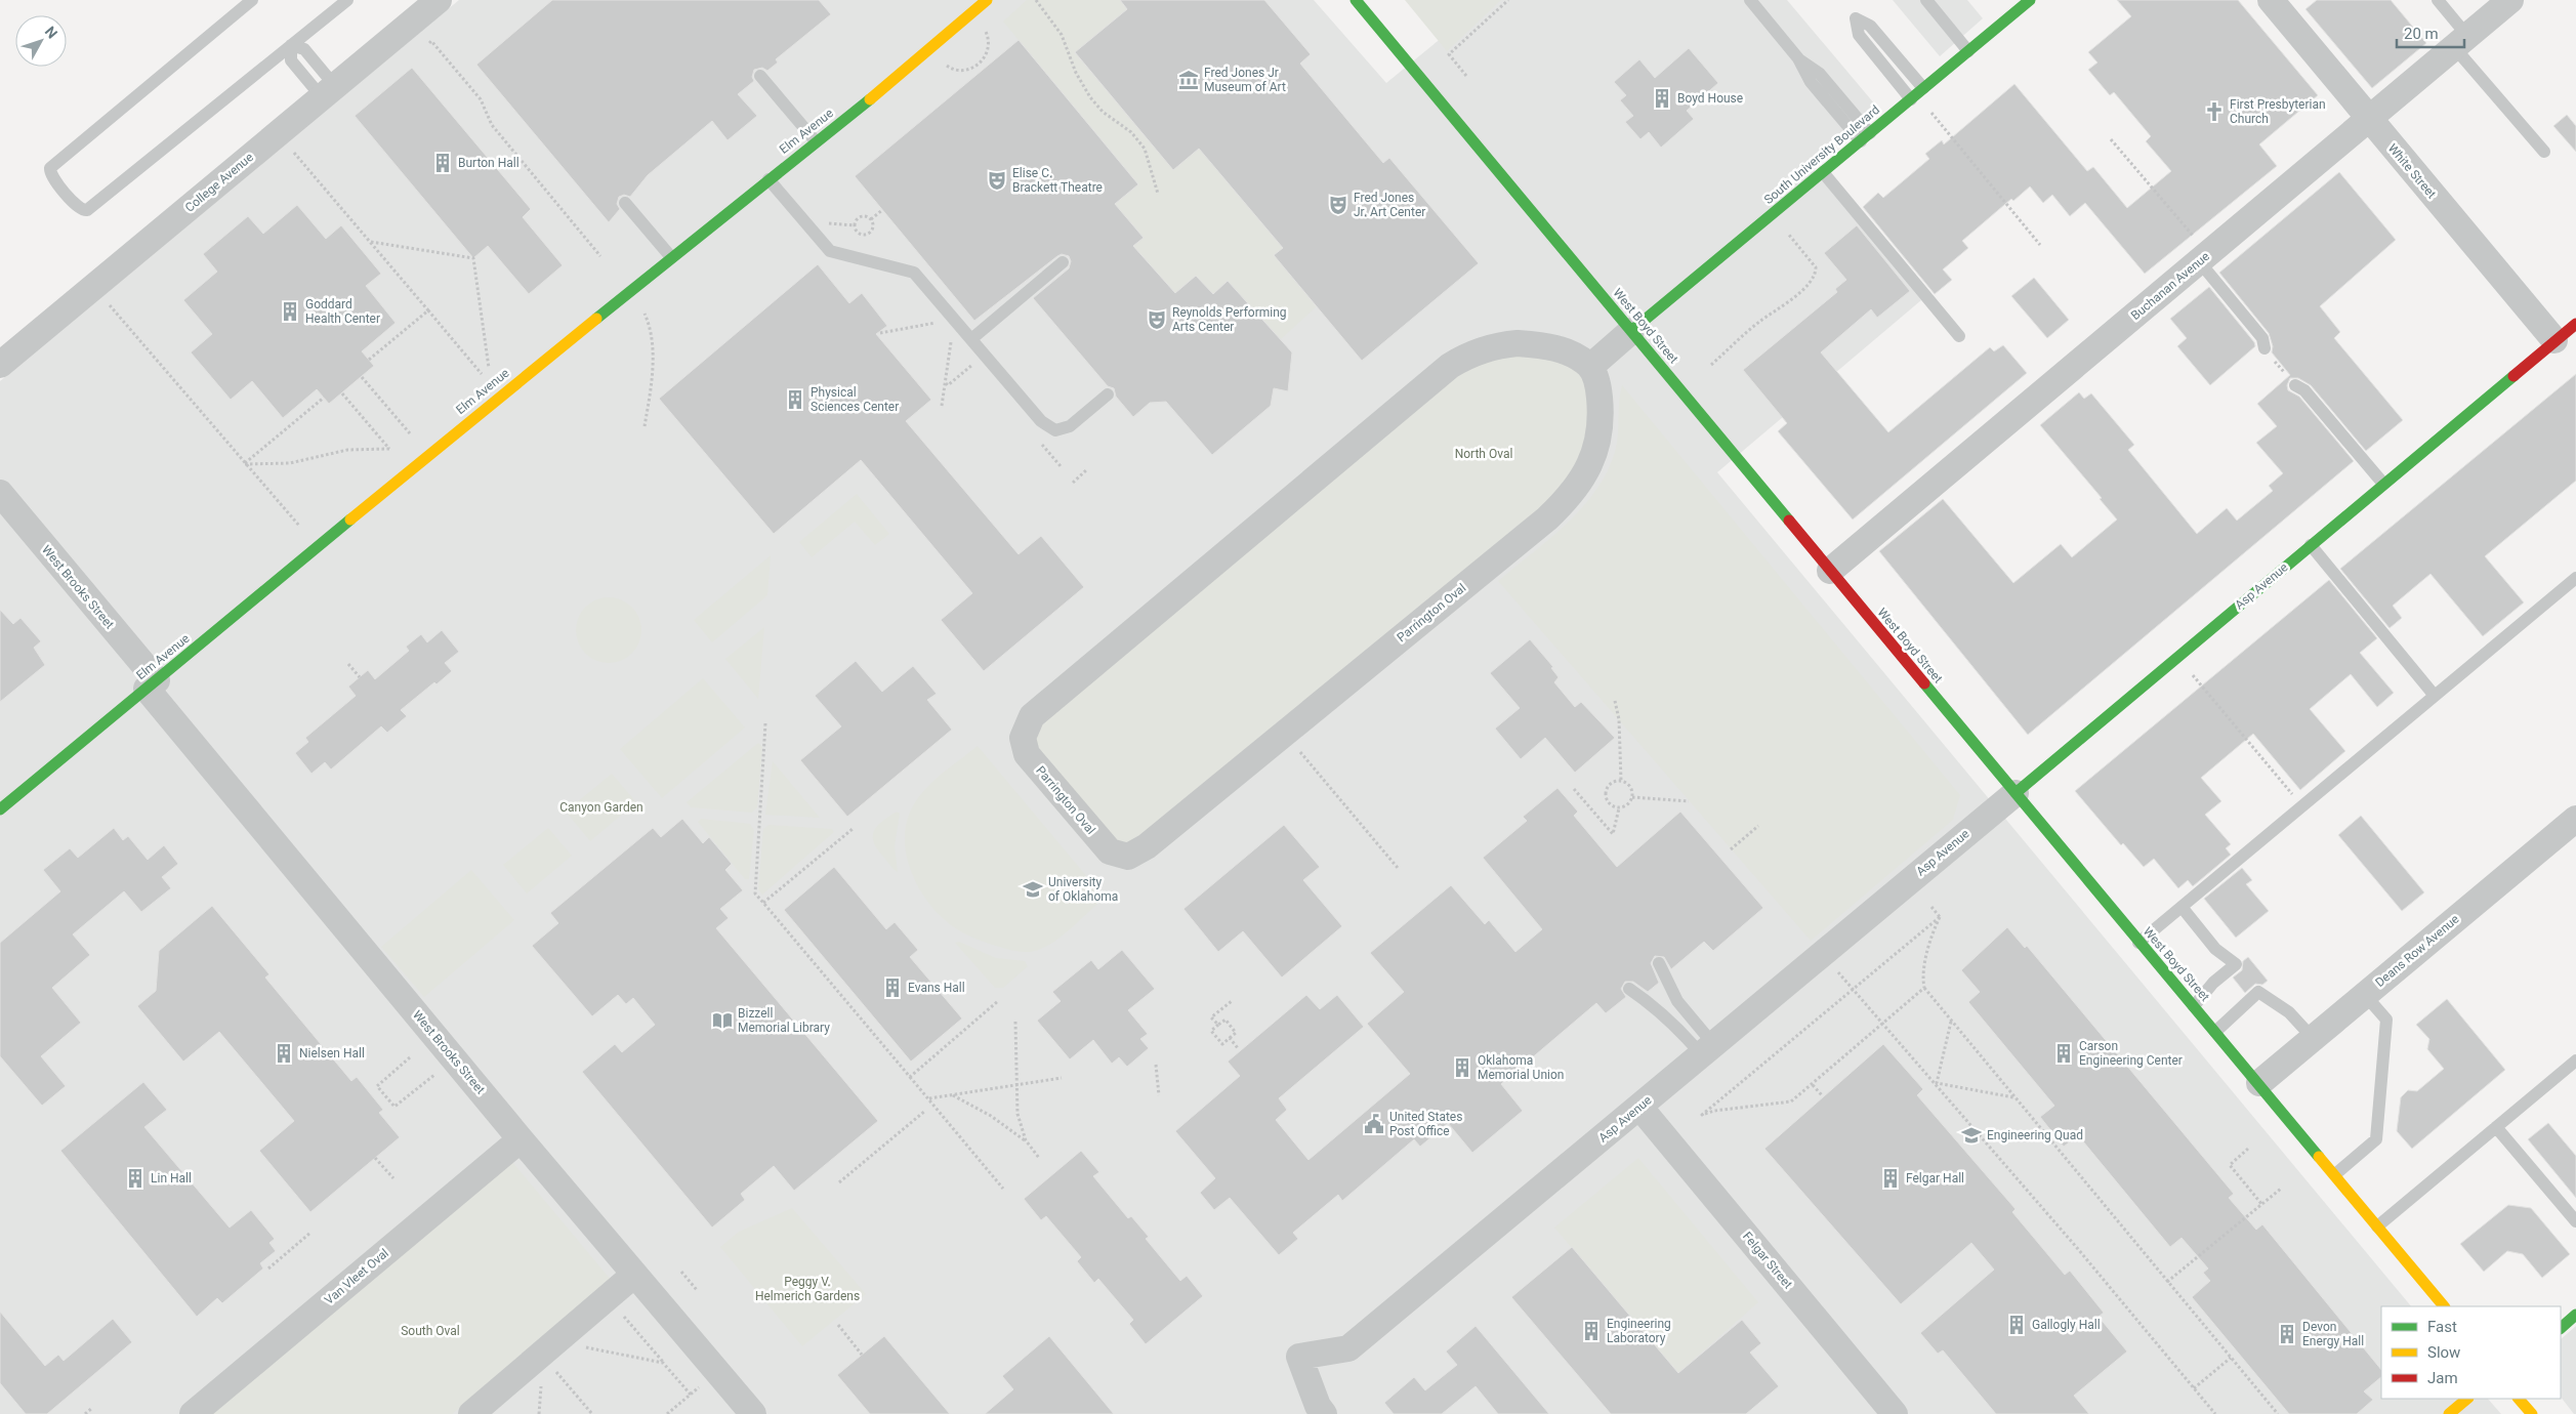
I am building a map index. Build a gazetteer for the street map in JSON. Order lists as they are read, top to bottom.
{
  "streets": {
    "street": [
      "Elm Avenue",
      "South University Boulevard",
      "White Street",
      "College Avenue",
      "Buchanan Avenue",
      "West Boyd Street",
      "Asp Avenue",
      "West Brooks Street",
      "Parrington Oval",
      "Deans Row Avenue",
      "Felgar Street",
      "Van Vleet Oval"
    ]
  },
  "crossings": [
    ["Elm Avenue", "West Brooks Street"],
    ["South University Boulevard", "West Boyd Street"],
    ["White Street", "Buchanan Avenue"],
    ["White Street", "Asp Avenue"],
    ["Buchanan Avenue", "West Boyd Street"],
    ["West Boyd Street", "Asp Avenue"],
    ["West Boyd Street", "Deans Row Avenue"],
    ["Asp Avenue", "Felgar Street"],
    ["West Brooks Street", "Van Vleet Oval"]
  ],
  "parks": [
    "North Oval",
    "Canyon Garden",
    "Peggy V. Helmerich Gardens",
    "South Oval"
  ],
  "places": {
    "museum": ["Fred Jones Jr Museum of Art"],
    "building": [
      "Boyd House",
      "Burton Hall",
      "Goddard Health Center",
      "Physical Sciences Center",
      "Evans Hall",
      "Nielsen Hall",
      "Carson Engineering Center",
      "Oklahoma Memorial Union",
      "Lin Hall",
      "Felgar Hall",
      "Gallogly Hall",
      "Engineering Laboratory",
      "Devon Energy Hall"
    ],
    "church": ["First Presbyterian Church"],
    "theatre": ["Elise C. Brackett Theatre", "Fred Jones Jr. Art Center", "Reynolds Performing Arts Center"],
    "school or university": ["University of Oklahoma", "Engineering Quad"],
    "library": ["Bizzell Memorial Library"],
    "public building": ["United States Post Office"]
  },
  "legend": ["Fast", "Slow", "Jam"],
  "scale_bar": "20 m",
  "north": "top right"
}
